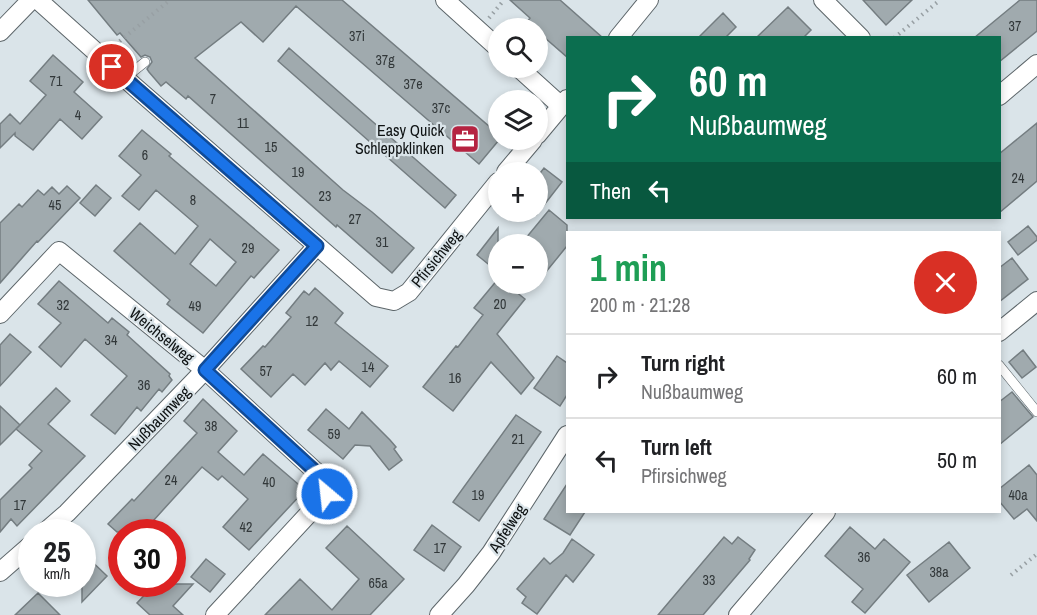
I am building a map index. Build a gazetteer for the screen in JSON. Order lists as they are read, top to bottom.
{
  "streets": {
    "street": [
      "Pfirsichweg",
      "Weichselweg",
      "Nußbaumweg",
      "Apfelweg"
    ]
  },
  "crossings": [
    ["Pfirsichweg", "Nußbaumweg"],
    ["Weichselweg", "Nußbaumweg"]
  ],
  "places": {
    "office": ["Easy Quick Schleppklinken"]
  },
  "house_numbers": [
    "37",
    "37i",
    "37g",
    "71",
    "37e",
    "7",
    "37c",
    "4",
    "11",
    "15",
    "6",
    "19",
    "24",
    "23",
    "8",
    "45",
    "27",
    "31",
    "29",
    "20",
    "32",
    "49",
    "12",
    "34",
    "14",
    "57",
    "16",
    "36",
    "38",
    "59",
    "21",
    "24",
    "40",
    "19",
    "40a",
    "17",
    "42",
    "17",
    "36",
    "38a",
    "33",
    "65a"
  ],
  "page": {
    "map_buttons": ["+", "−"],
    "turn": ["60 m", "Nußbaumweg"],
    "then": "Then",
    "heading": ["1 min", "200 m · 21:28"],
    "list": [
      {
        "name": "Turn right",
        "note": "Nußbaumweg",
        "value": "60 m"
      },
      {
        "name": "Turn left",
        "note": "Pfirsichweg",
        "value": "50 m"
      }
    ],
    "speed": "25 km/h",
    "limit": "30"
  }
}
